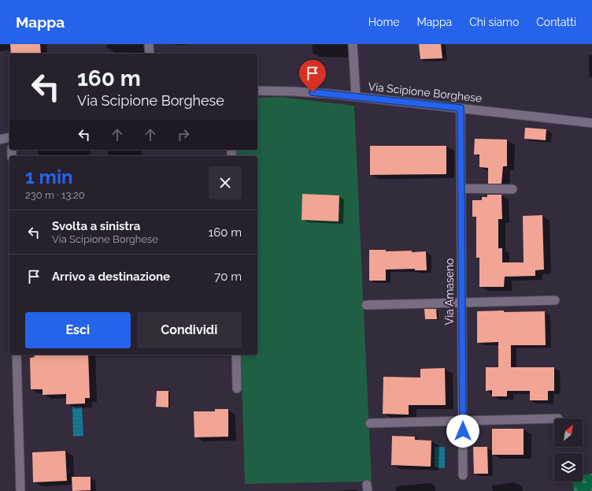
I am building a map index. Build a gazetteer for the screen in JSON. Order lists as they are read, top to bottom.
{
  "streets": {
    "street": ["Via Scipione Borghese", "Via Amaseno"]
  },
  "crossings": [
    ["Via Scipione Borghese", "Via Amaseno"]
  ],
  "north": "top right",
  "page": {
    "header": "Mappa",
    "nav": [
      "Home",
      "Mappa",
      "Chi siamo",
      "Contatti"
    ],
    "turn": ["160 m", "Via Scipione Borghese"],
    "heading": ["1 min", "230 m · 13:20"],
    "list": [
      {
        "name": "Svolta a sinistra",
        "note": "Via Scipione Borghese",
        "value": "160 m"
      },
      {
        "name": "Arrivo a destinazione",
        "value": "70 m"
      }
    ],
    "buttons": ["Esci", "Condividi"]
  }
}
